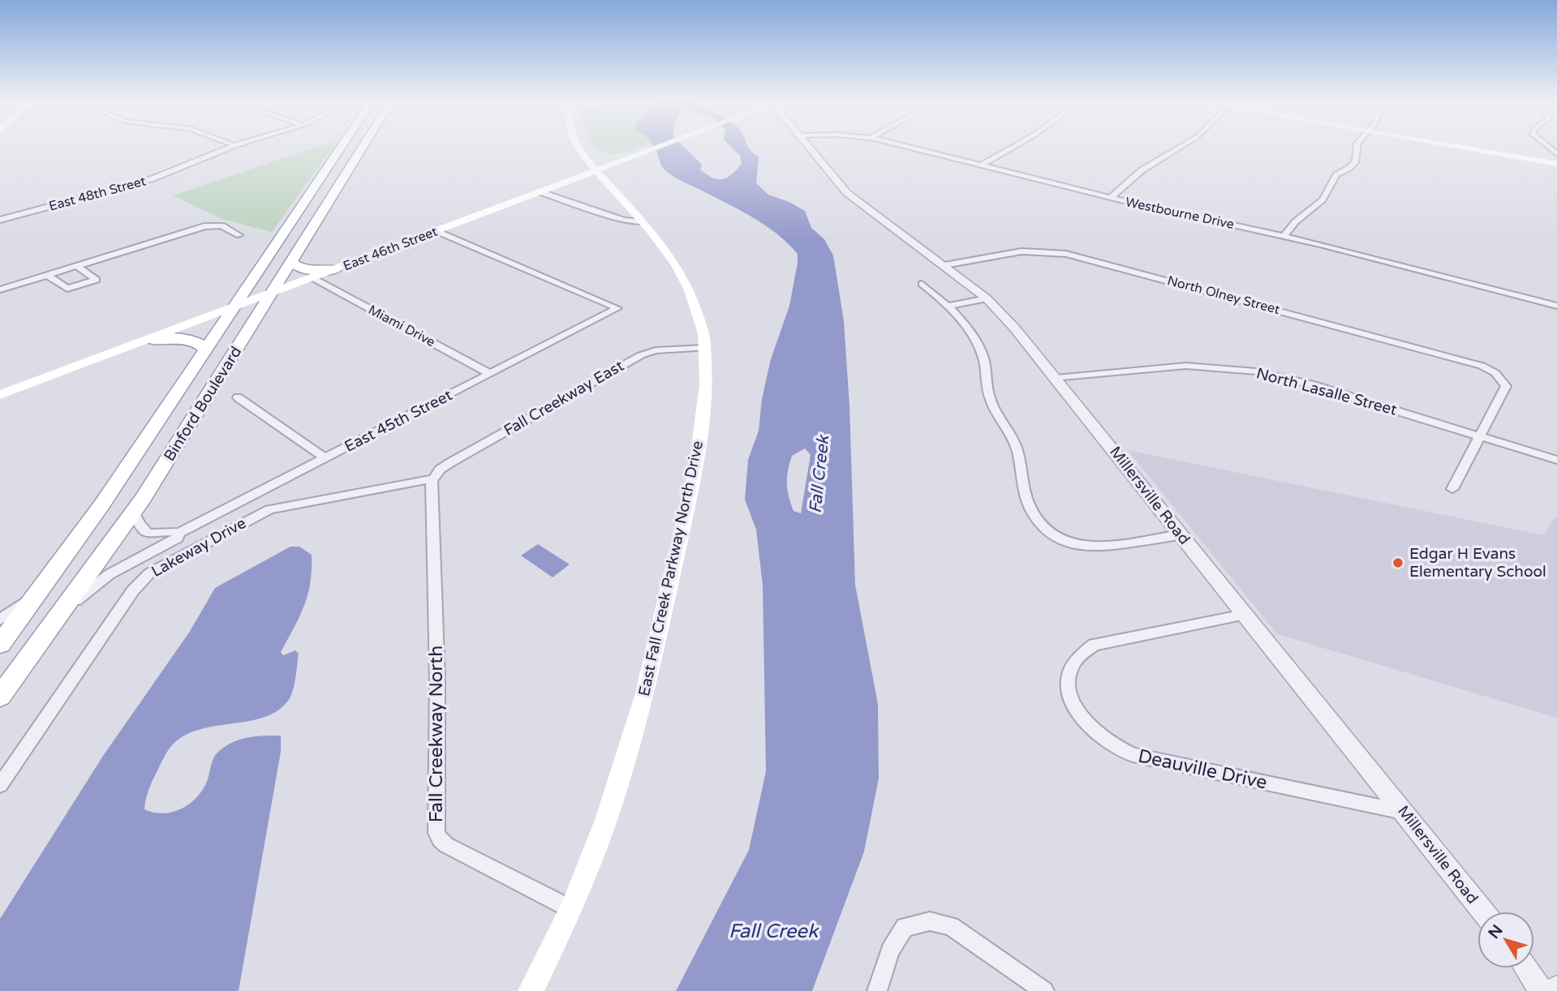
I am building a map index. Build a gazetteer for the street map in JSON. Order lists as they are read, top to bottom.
{
  "streets": {
    "main road": ["East 46th Street", "Binford Boulevard", "East Fall Creek Parkway North Drive"],
    "street": [
      "East 48th Street",
      "Westbourne Drive",
      "North Olney Street",
      "Miami Drive",
      "North Lasalle Street",
      "Fall Creekway East",
      "East 45th Street",
      "Millersville Road",
      "Lakeway Drive",
      "Fall Creekway North",
      "Deauville Drive"
    ]
  },
  "crossings": [
    ["East 46th Street", "Miami Drive"],
    ["East 46th Street", "Binford Boulevard"],
    ["East 46th Street", "East 45th Street"],
    ["East 46th Street", "East Fall Creek Parkway North Drive"],
    ["North Olney Street", "North Lasalle Street"],
    ["North Olney Street", "Millersville Road"],
    ["Miami Drive", "East 45th Street"],
    ["North Lasalle Street", "Millersville Road"],
    ["Fall Creekway East", "Lakeway Drive"],
    ["Fall Creekway East", "East Fall Creek Parkway North Drive"],
    ["Fall Creekway East", "Fall Creekway North"],
    ["Binford Boulevard", "East 45th Street"],
    ["Millersville Road", "Deauville Drive"],
    ["Lakeway Drive", "Fall Creekway North"],
    ["East Fall Creek Parkway North Drive", "Fall Creekway North"]
  ],
  "water": ["Fall Creek"],
  "places": ["Edgar H Evans Elementary School"],
  "north": "top left"
}
